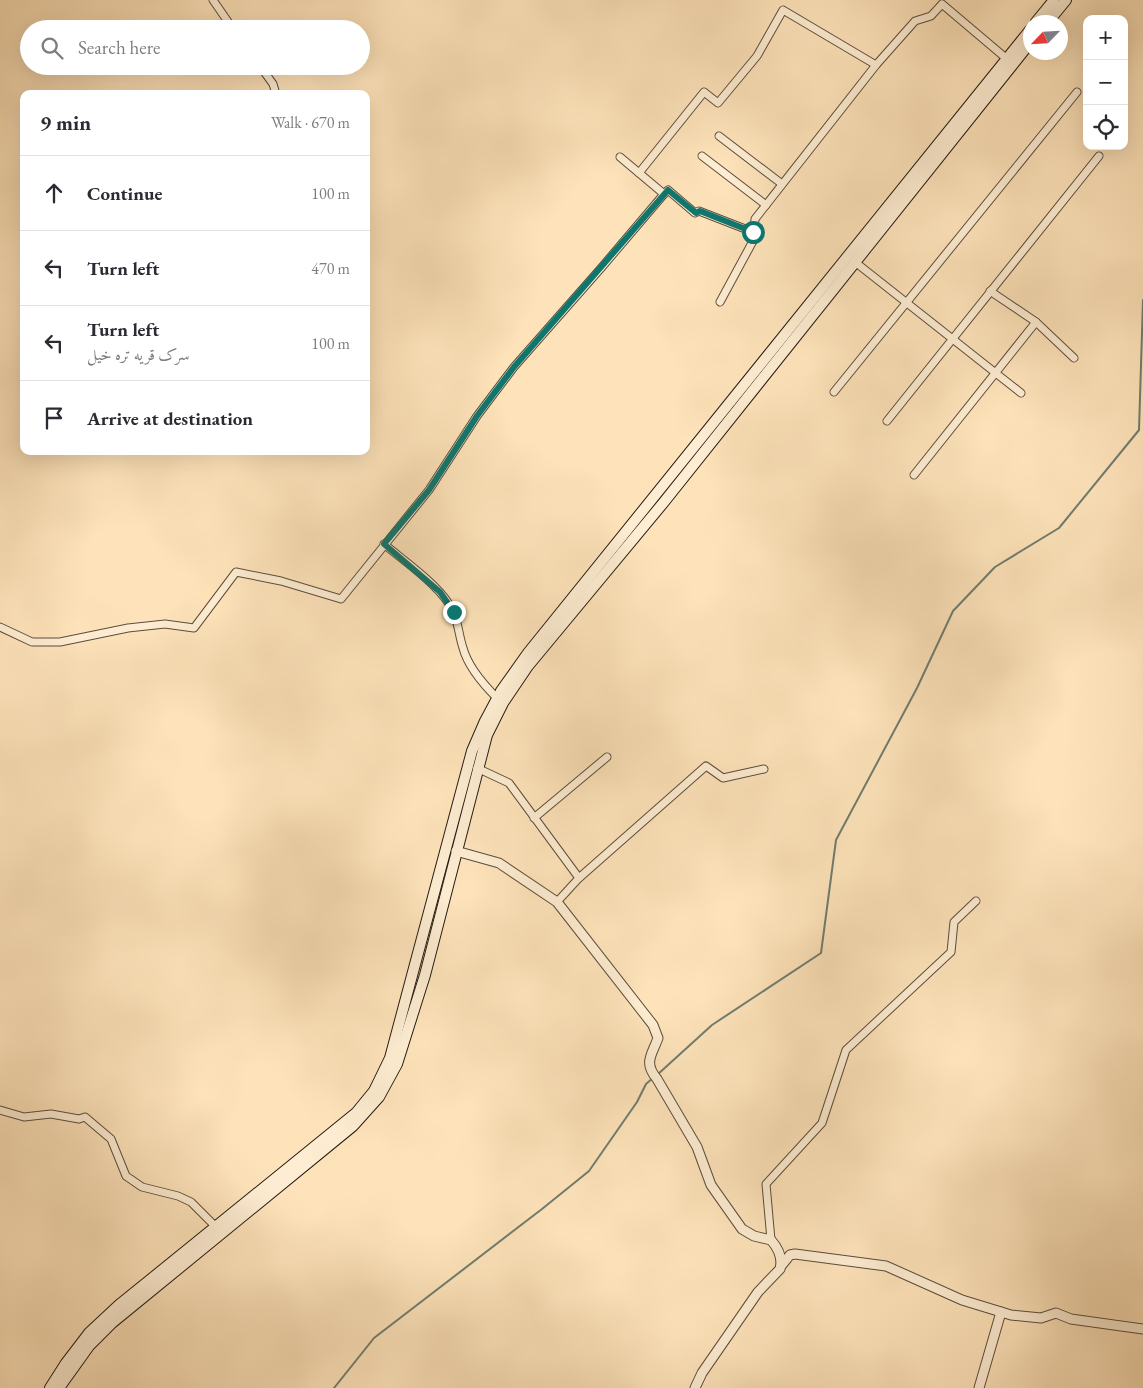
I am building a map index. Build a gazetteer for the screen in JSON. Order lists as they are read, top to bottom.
{
  "north": "bottom left",
  "page": {
    "map_buttons": ["+", "−"],
    "search": "Search here",
    "heading": ["9 min", "Walk · 670 m"],
    "list": [
      ["Continue", "100 m"],
      ["Turn left", "470 m"],
      ["Turn left", "سرک قریه تره خیل", "100 m"],
      "Arrive at destination"
    ]
  }
}
